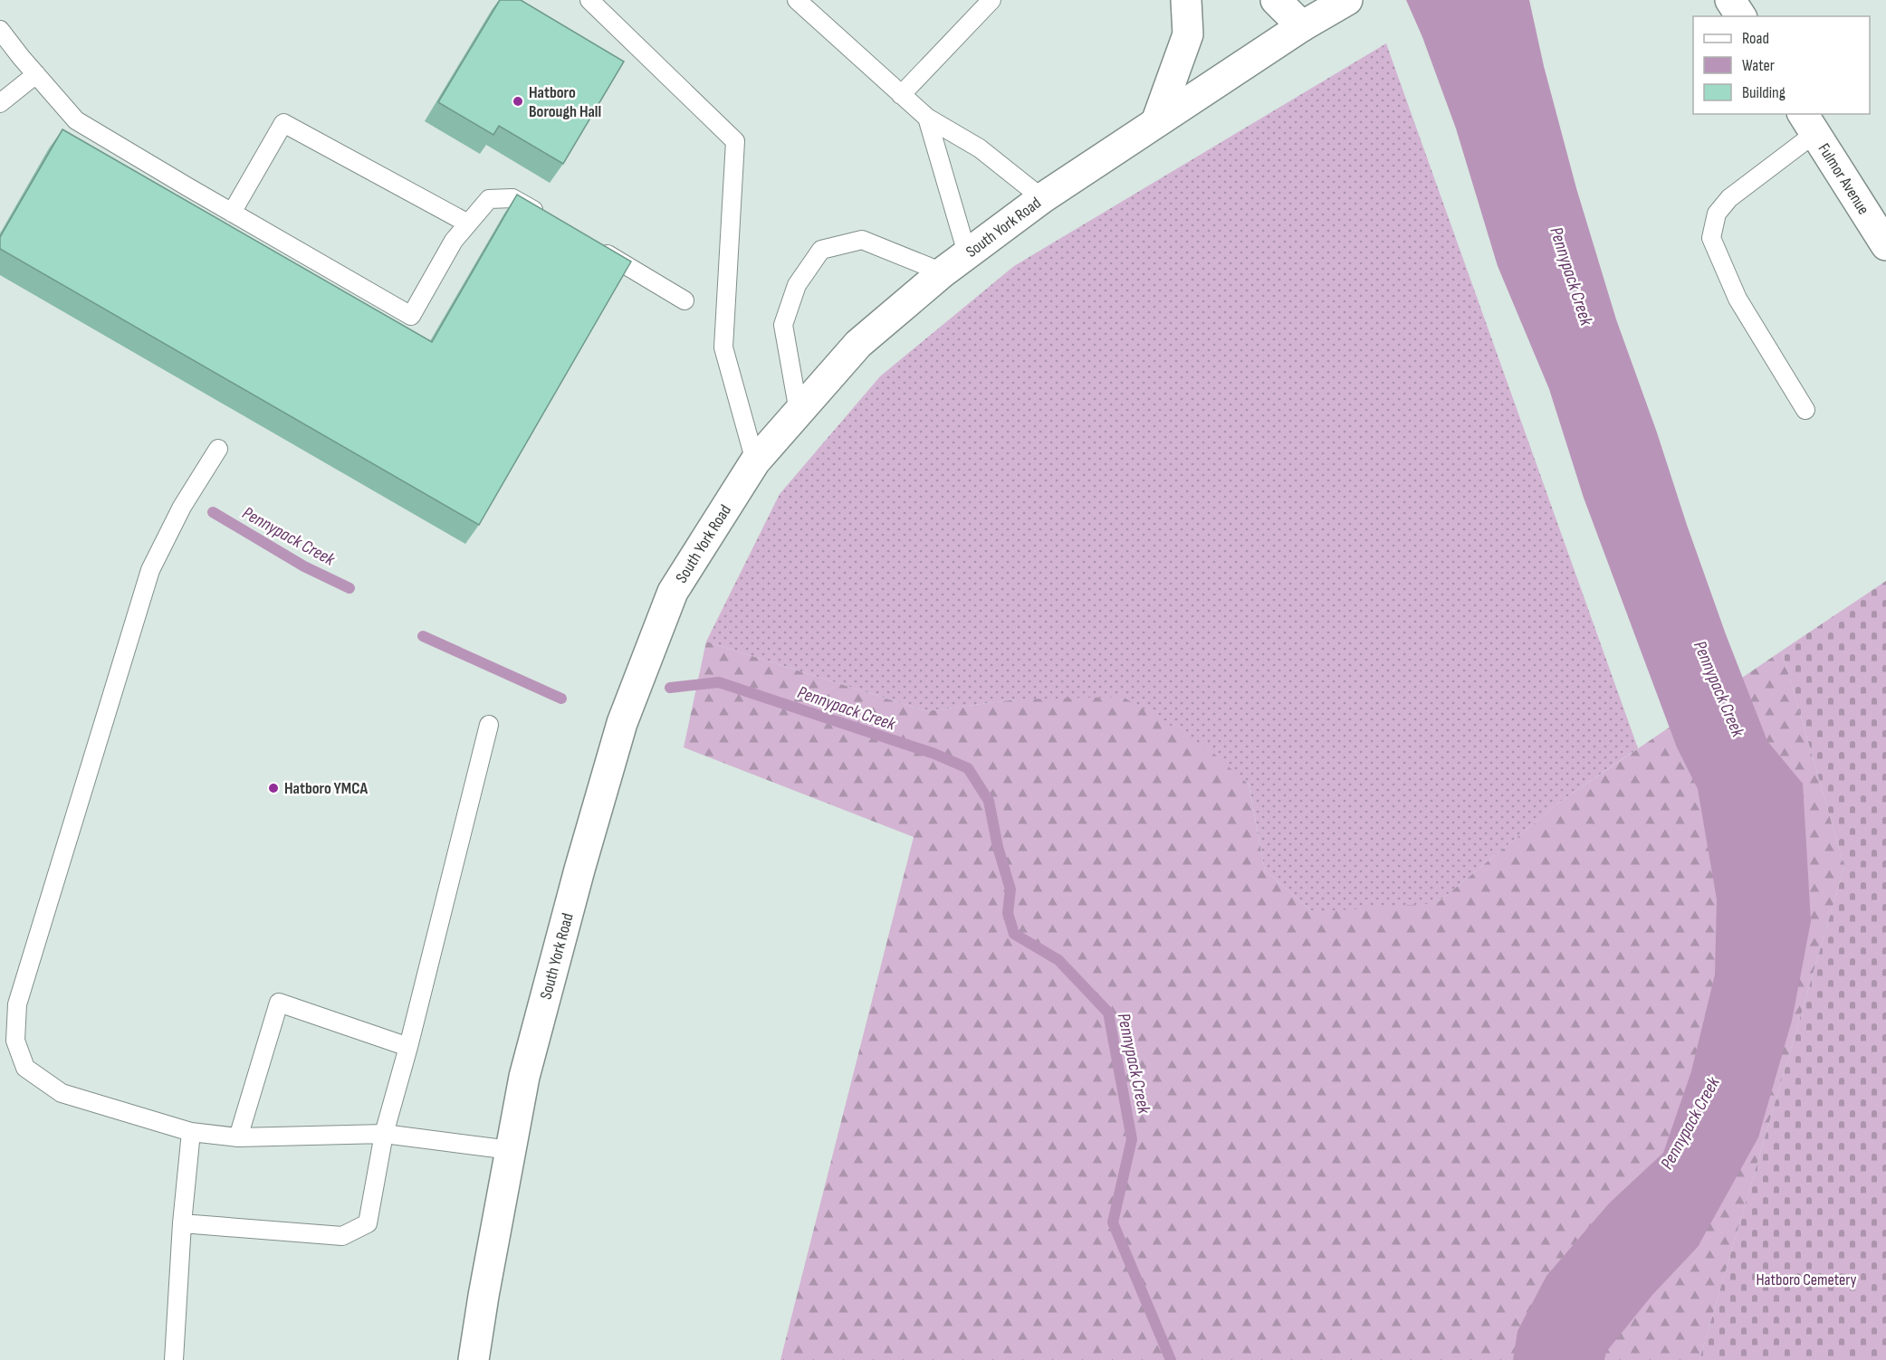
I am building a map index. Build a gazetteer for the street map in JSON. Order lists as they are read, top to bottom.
{
  "streets": {
    "main road": ["Fulmor Avenue", "South York Road"]
  },
  "water": ["Pennypack Creek"],
  "parks": ["Hatboro Cemetery"],
  "places": ["Hatboro Borough Hall", "Hatboro YMCA"],
  "legend": ["Road", "Water", "Building"]
}
